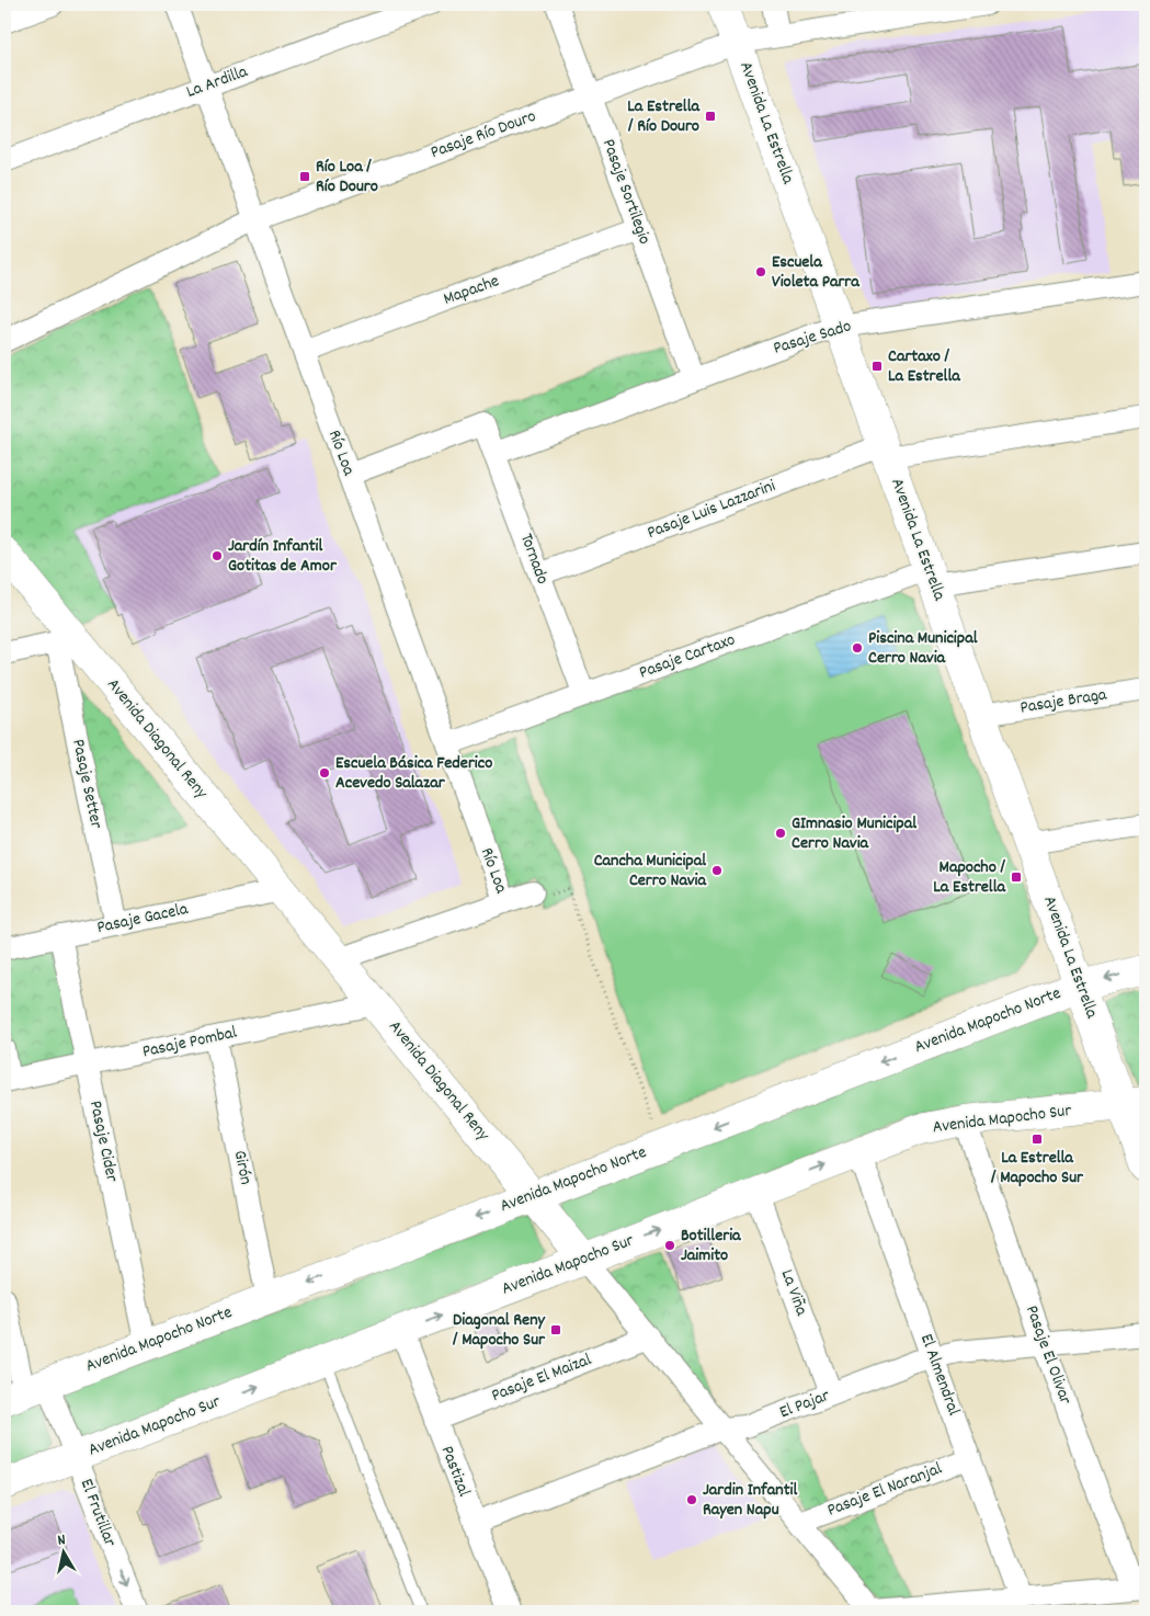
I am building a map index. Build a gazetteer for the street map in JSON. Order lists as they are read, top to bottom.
{
  "streets": {
    "street": [
      "La Ardilla",
      "Avenida La Estrella",
      "Pasaje Río Douro",
      "Pasaje Sortilegio",
      "Mapache",
      "Pasaje Sado",
      "Río Loa",
      "Pasaje Luis Lazzarini",
      "Tornado",
      "Pasaje Cartaxo",
      "Pasaje Braga",
      "Avenida Diagonal Reny",
      "Pasaje Setter",
      "Pasaje Gacela",
      "Avenida Mapocho Norte",
      "Pasaje Pombal",
      "Avenida Mapocho Sur",
      "Pasaje Cider",
      "Girón",
      "La Viña",
      "Pasaje El Olivar",
      "El Almendral",
      "Pasaje El Maizal",
      "El Pajar",
      "Pastizal",
      "Pasaje El Naranjal",
      "El Frutillar"
    ]
  },
  "crossings": [
    ["La Ardilla", "Río Loa"],
    ["Avenida La Estrella", "Pasaje Río Douro"],
    ["Avenida La Estrella", "Pasaje Sado"],
    ["Avenida La Estrella", "Pasaje Luis Lazzarini"],
    ["Avenida La Estrella", "Pasaje Cartaxo"],
    ["Avenida La Estrella", "Pasaje Braga"],
    ["Avenida La Estrella", "Avenida Mapocho Norte"],
    ["Avenida La Estrella", "Avenida Mapocho Sur"],
    ["Pasaje Río Douro", "Pasaje Sortilegio"],
    ["Pasaje Río Douro", "Río Loa"],
    ["Pasaje Sortilegio", "Mapache"],
    ["Pasaje Sortilegio", "Pasaje Sado"],
    ["Mapache", "Río Loa"],
    ["Pasaje Sado", "Tornado"],
    ["Río Loa", "Tornado"],
    ["Río Loa", "Pasaje Cartaxo"],
    ["Pasaje Luis Lazzarini", "Tornado"],
    ["Tornado", "Pasaje Cartaxo"],
    ["Avenida Diagonal Reny", "Pasaje Setter"],
    ["Avenida Diagonal Reny", "Pasaje Gacela"],
    ["Avenida Diagonal Reny", "Avenida Mapocho Norte"],
    ["Avenida Diagonal Reny", "Pasaje Pombal"],
    ["Avenida Diagonal Reny", "Avenida Mapocho Sur"],
    ["Avenida Diagonal Reny", "Pasaje El Maizal"],
    ["Avenida Diagonal Reny", "El Pajar"],
    ["Avenida Diagonal Reny", "Pasaje El Naranjal"],
    ["Pasaje Setter", "Pasaje Gacela"],
    ["Pasaje Gacela", "Pasaje Cider"],
    ["Avenida Mapocho Norte", "Pasaje Cider"],
    ["Avenida Mapocho Norte", "Girón"],
    ["Avenida Mapocho Norte", "El Frutillar"],
    ["Pasaje Pombal", "Pasaje Cider"],
    ["Pasaje Pombal", "Girón"],
    ["Avenida Mapocho Sur", "La Viña"],
    ["Avenida Mapocho Sur", "Pasaje El Olivar"],
    ["Avenida Mapocho Sur", "El Almendral"],
    ["Avenida Mapocho Sur", "Pastizal"],
    ["Avenida Mapocho Sur", "El Frutillar"],
    ["La Viña", "El Pajar"],
    ["Pasaje El Olivar", "El Pajar"],
    ["El Almendral", "El Pajar"],
    ["El Almendral", "Pasaje El Naranjal"],
    ["Pasaje El Maizal", "Pastizal"],
    ["El Pajar", "Pastizal"]
  ],
  "one_way": ["Avenida Mapocho Norte", "Avenida Mapocho Sur", "El Frutillar"],
  "places": {
    "transit": [
      "La Estrella / Río Douro",
      "Río Loa / Río Douro",
      "Cartaxo / La Estrella",
      "Mapocho / La Estrella",
      "La Estrella / Mapocho Sur",
      "Diagonal Reny / Mapocho Sur"
    ],
    "other": [
      "Escuela Violeta Parra",
      "Jardín Infantil Gotitas de Amor",
      "Piscina Municipal Cerro Navia",
      "Escuela Básica Federico Acevedo Salazar",
      "GImnasio Municipal Cerro Navia",
      "Cancha Municipal Cerro Navia",
      "Botilleria Jaimito",
      "Jardin Infantil Rayen Napu"
    ]
  },
  "north": "top"
}
